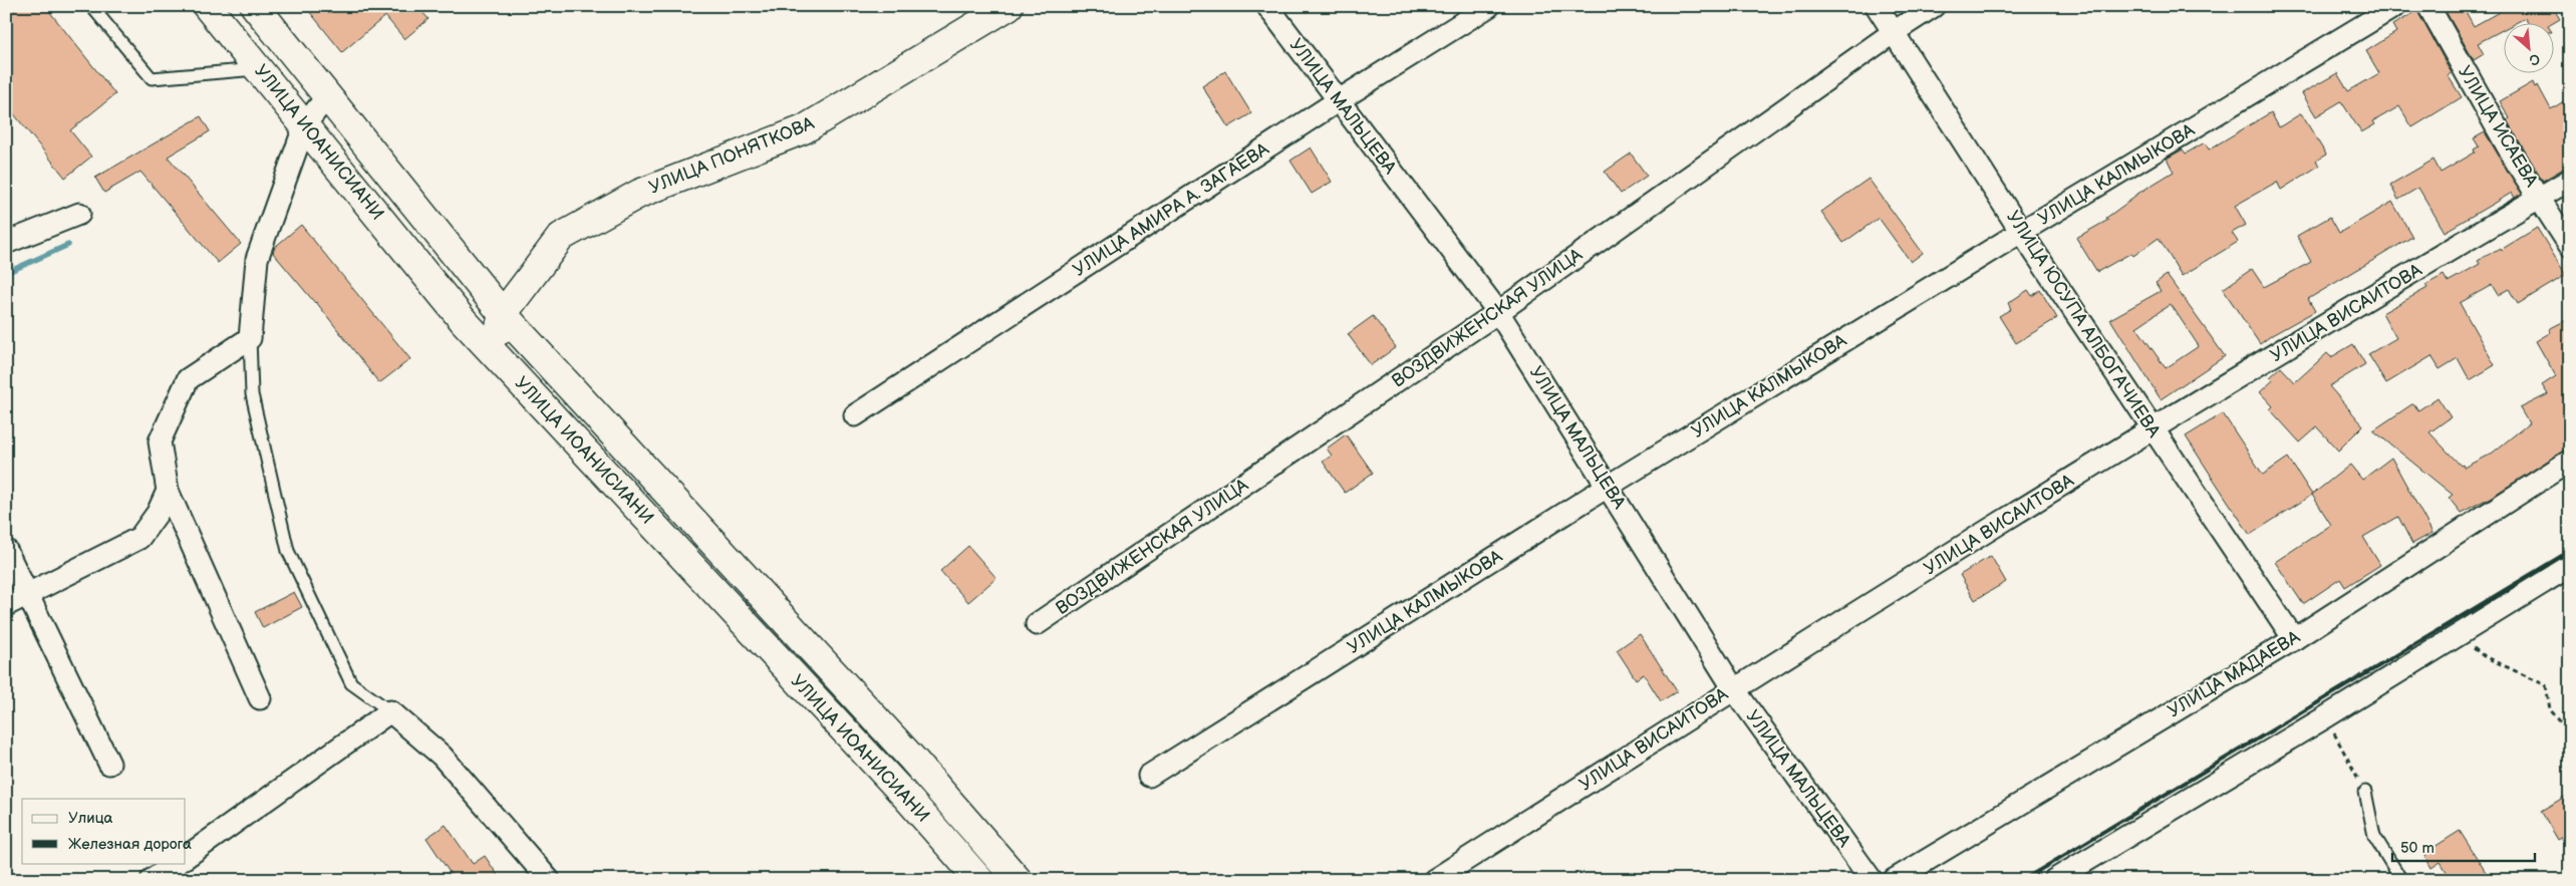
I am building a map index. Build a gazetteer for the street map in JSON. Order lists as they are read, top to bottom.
{
  "streets": {
    "main road": ["УЛИЦА ИОАНИСИАНИ", "УЛИЦА ПОНЯТКОВА"],
    "street": [
      "УЛИЦА МАЛЬЦЕВА",
      "УЛИЦА ИСАЕВА",
      "УЛИЦА КАЛМЫКОВА",
      "УЛИЦА АМИРА А. ЗАГАЕВА",
      "УЛИЦА ВИСАИТОВА",
      "ВОЗДВИЖЕНСКАЯ УЛИЦА",
      "УЛИЦА ЮСУПА АЛБОГАЧИЕВА",
      "УЛИЦА МАДАЕВА"
    ]
  },
  "crossings": [
    ["УЛИЦА МАЛЬЦЕВА", "УЛИЦА КАЛМЫКОВА"],
    ["УЛИЦА МАЛЬЦЕВА", "УЛИЦА АМИРА А. ЗАГАЕВА"],
    ["УЛИЦА МАЛЬЦЕВА", "УЛИЦА ВИСАИТОВА"],
    ["УЛИЦА МАЛЬЦЕВА", "ВОЗДВИЖЕНСКАЯ УЛИЦА"],
    ["УЛИЦА ИСАЕВА", "УЛИЦА ВИСАИТОВА"],
    ["УЛИЦА ИОАНИСИАНИ", "УЛИЦА ПОНЯТКОВА"],
    ["УЛИЦА КАЛМЫКОВА", "УЛИЦА ЮСУПА АЛБОГАЧИЕВА"],
    ["УЛИЦА ВИСАИТОВА", "УЛИЦА ЮСУПА АЛБОГАЧИЕВА"],
    ["ВОЗДВИЖЕНСКАЯ УЛИЦА", "УЛИЦА ЮСУПА АЛБОГАЧИЕВА"],
    ["УЛИЦА ЮСУПА АЛБОГАЧИЕВА", "УЛИЦА МАДАЕВА"]
  ],
  "legend": ["Улица", "Железная дорога"],
  "scale_bar": "50 m",
  "north": "bottom right"
}
